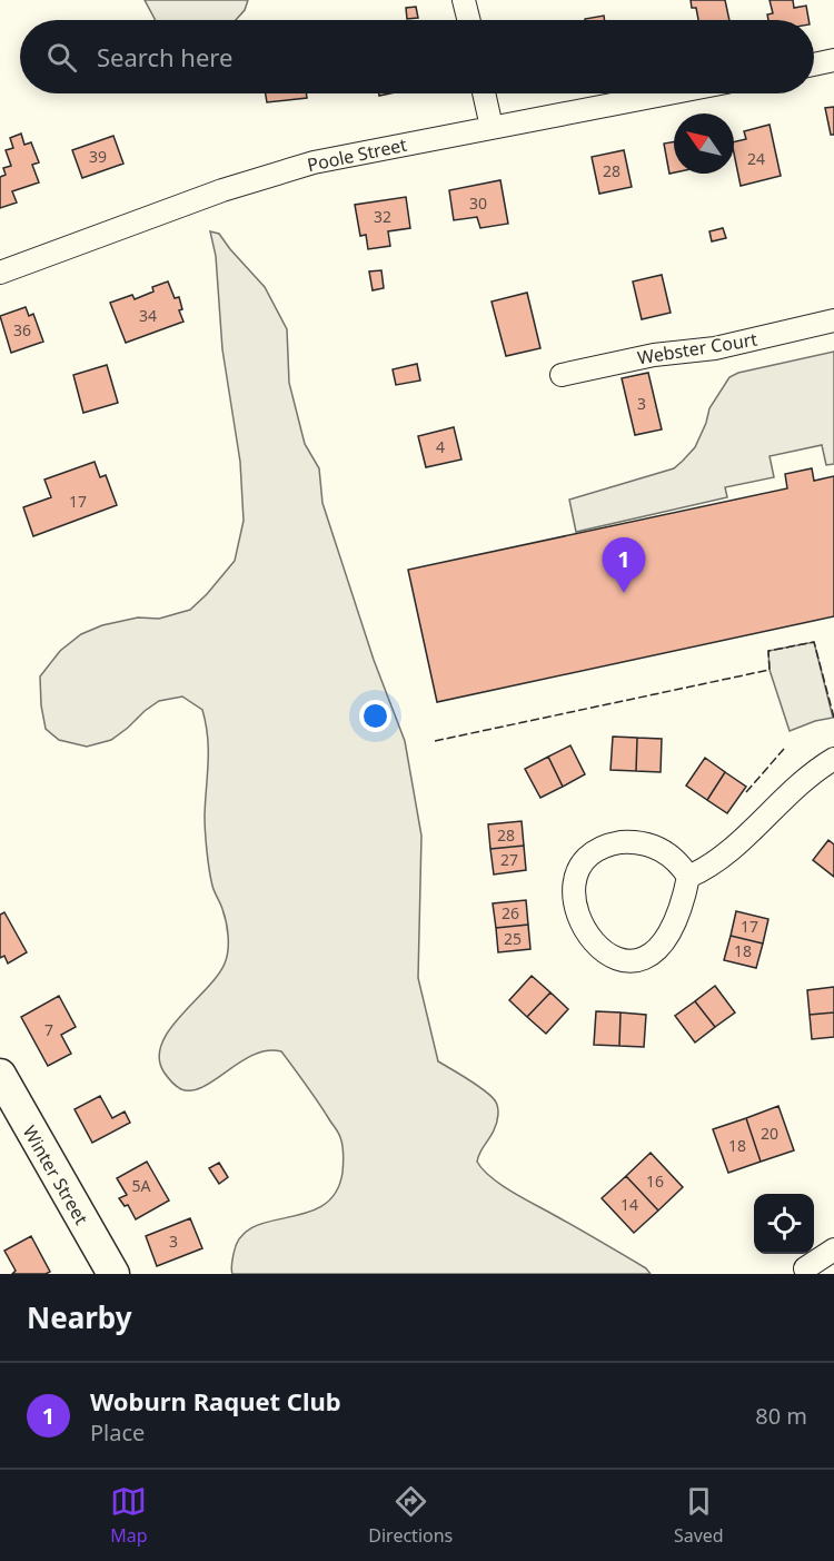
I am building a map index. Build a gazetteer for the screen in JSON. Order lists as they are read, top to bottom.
{
  "streets": {
    "street": ["Poole Street", "Webster Court", "Winter Street"]
  },
  "house_numbers": [
    "39",
    "24",
    "28",
    "30",
    "32",
    "34",
    "36",
    "3",
    "4",
    "17",
    "28",
    "27",
    "26",
    "17",
    "25",
    "18",
    "7",
    "20",
    "18",
    "16",
    "5A",
    "14",
    "3"
  ],
  "north": "top left",
  "page": {
    "search": "Search here",
    "pins": "1",
    "heading": "Nearby",
    "list": [
      {
        "mark": "1",
        "name": "Woburn Raquet Club",
        "note": "Place",
        "value": "80 m"
      }
    ],
    "nav": ["Map", "Directions", "Saved"]
  }
}
